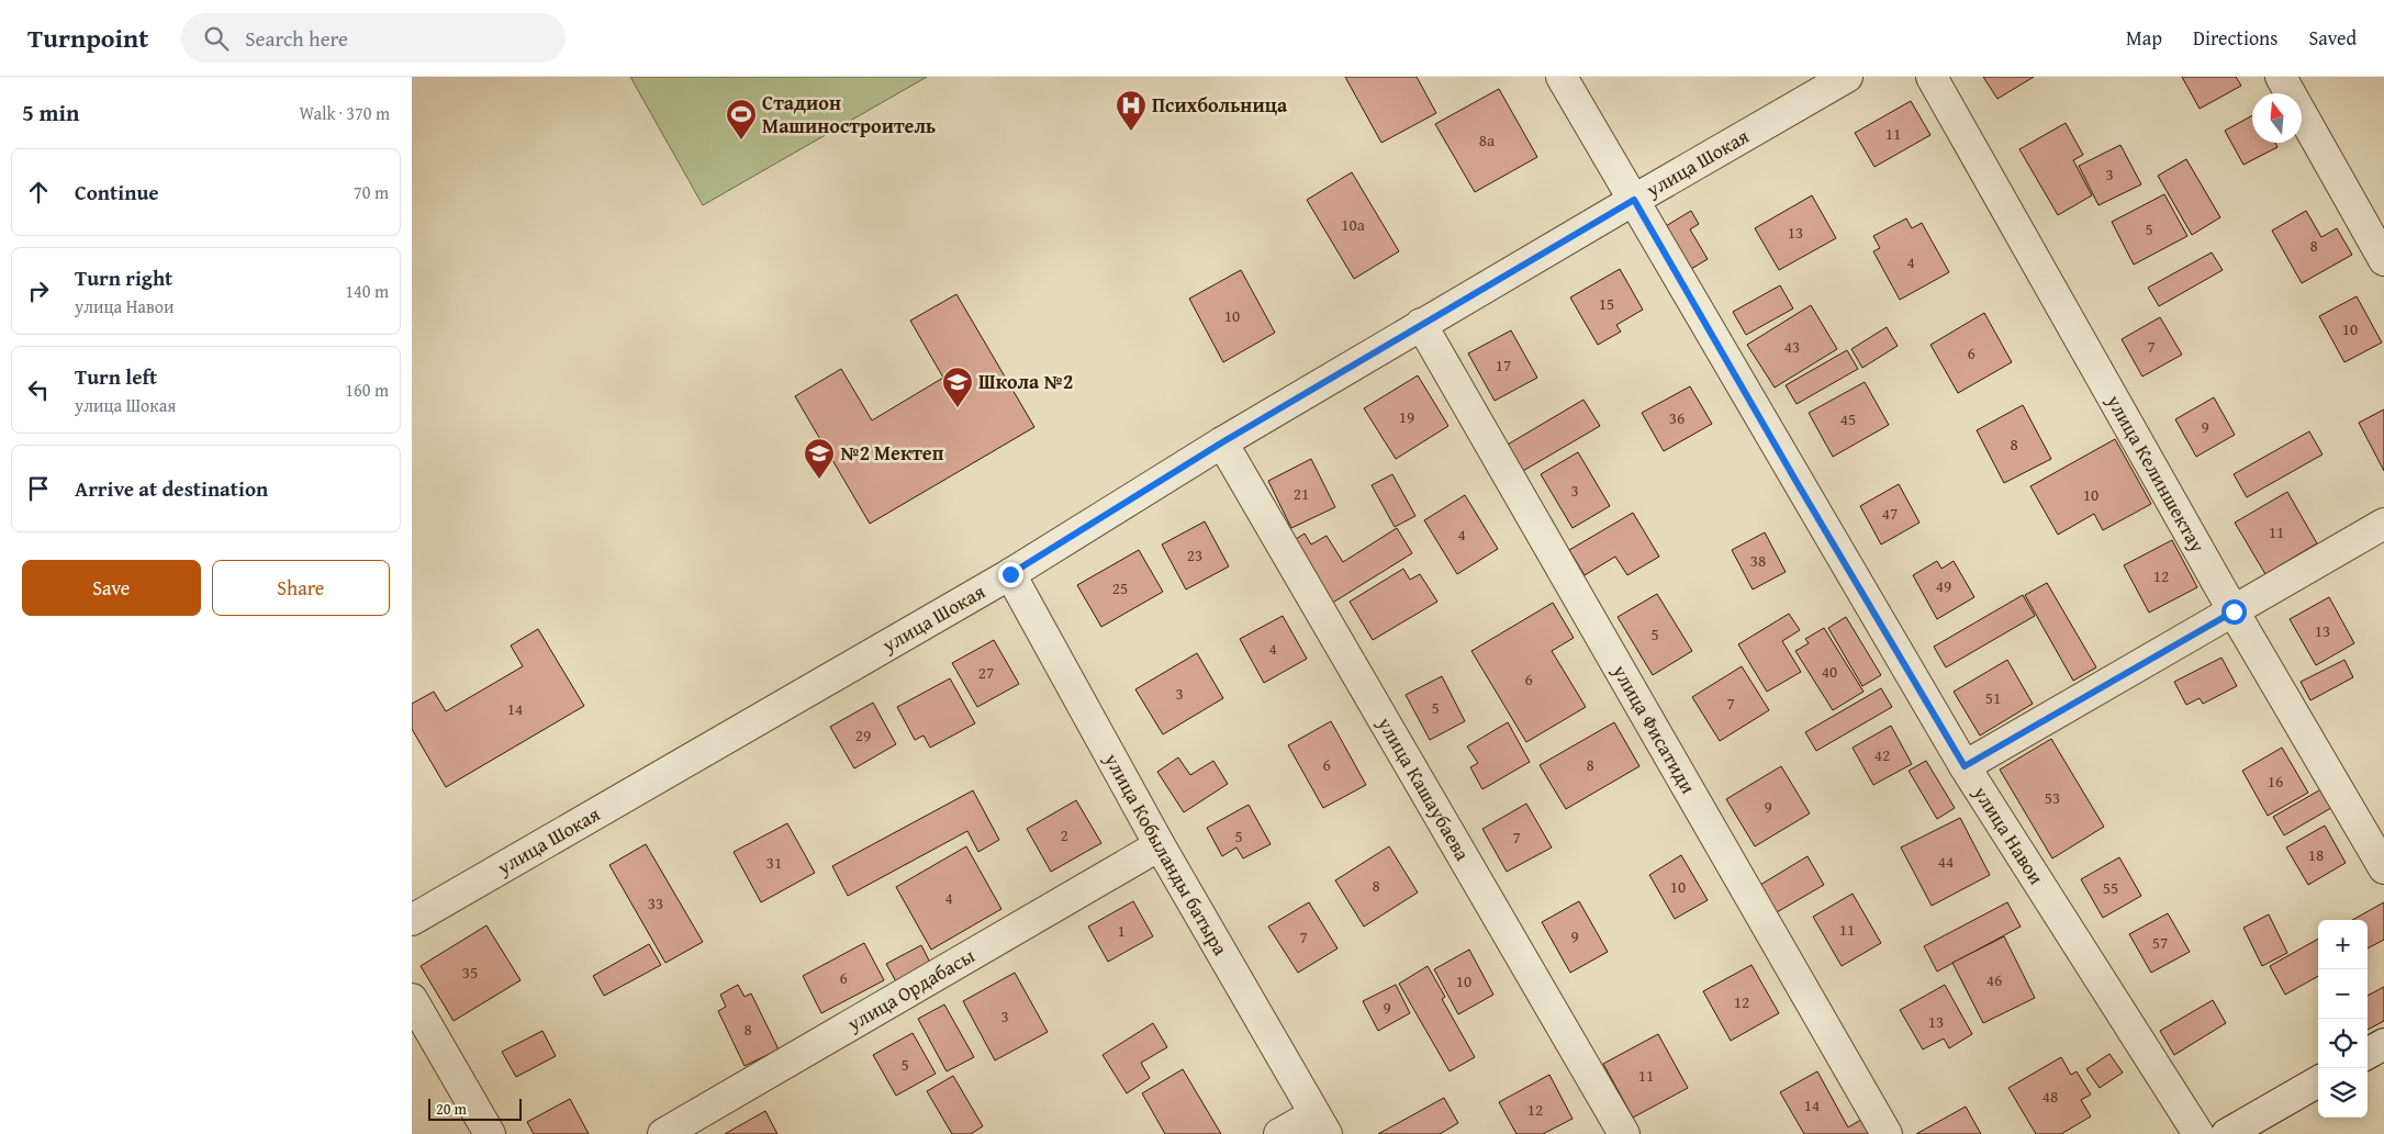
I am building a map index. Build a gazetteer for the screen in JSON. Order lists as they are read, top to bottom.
{
  "streets": {
    "street": [
      "улица Шокая",
      "улица Келиншектау",
      "улица Фисатиди",
      "улица Кашаубаева",
      "улица Навои",
      "улица Кобыланды батыра",
      "улица Ордабасы"
    ]
  },
  "crossings": [
    ["улица Шокая", "улица Фисатиди"],
    ["улица Шокая", "улица Кашаубаева"],
    ["улица Шокая", "улица Навои"],
    ["улица Шокая", "улица Кобыланды батыра"],
    ["улица Кобыланды батыра", "улица Ордабасы"]
  ],
  "places": {
    "hospital": ["Психбольница"],
    "sports": ["Стадион Машиностроитель"],
    "school or university": ["Школа №2", "№2 Мектеп"]
  },
  "house_numbers": [
    "11",
    "8а",
    "3",
    "10а",
    "5",
    "13",
    "8",
    "4",
    "15",
    "10",
    "10",
    "43",
    "7",
    "6",
    "17",
    "19",
    "36",
    "45",
    "9",
    "8",
    "3",
    "21",
    "10",
    "47",
    "11",
    "4",
    "23",
    "38",
    "12",
    "49",
    "25",
    "13",
    "5",
    "4",
    "40",
    "27",
    "6",
    "3",
    "51",
    "7",
    "5",
    "14",
    "29",
    "42",
    "6",
    "8",
    "16",
    "53",
    "9",
    "2",
    "5",
    "7",
    "18",
    "44",
    "31",
    "8",
    "10",
    "55",
    "4",
    "33",
    "11",
    "1",
    "9",
    "7",
    "57",
    "35",
    "6",
    "46",
    "10",
    "12",
    "9",
    "3",
    "13",
    "8",
    "5",
    "11",
    "48",
    "14",
    "12"
  ],
  "scale_bar": "20 m",
  "north": "top",
  "page": {
    "header": "Turnpoint",
    "search": "Search here",
    "nav": ["Map", "Directions", "Saved"],
    "heading": ["5 min", "Walk · 370 m"],
    "list": [
      ["Continue", "70 m"],
      ["Turn right", "улица Навои", "140 m"],
      ["Turn left", "улица Шокая", "160 m"],
      "Arrive at destination"
    ],
    "buttons": ["Save", "Share"],
    "map_buttons": ["+", "−"],
    "scale": "20 m"
  }
}
